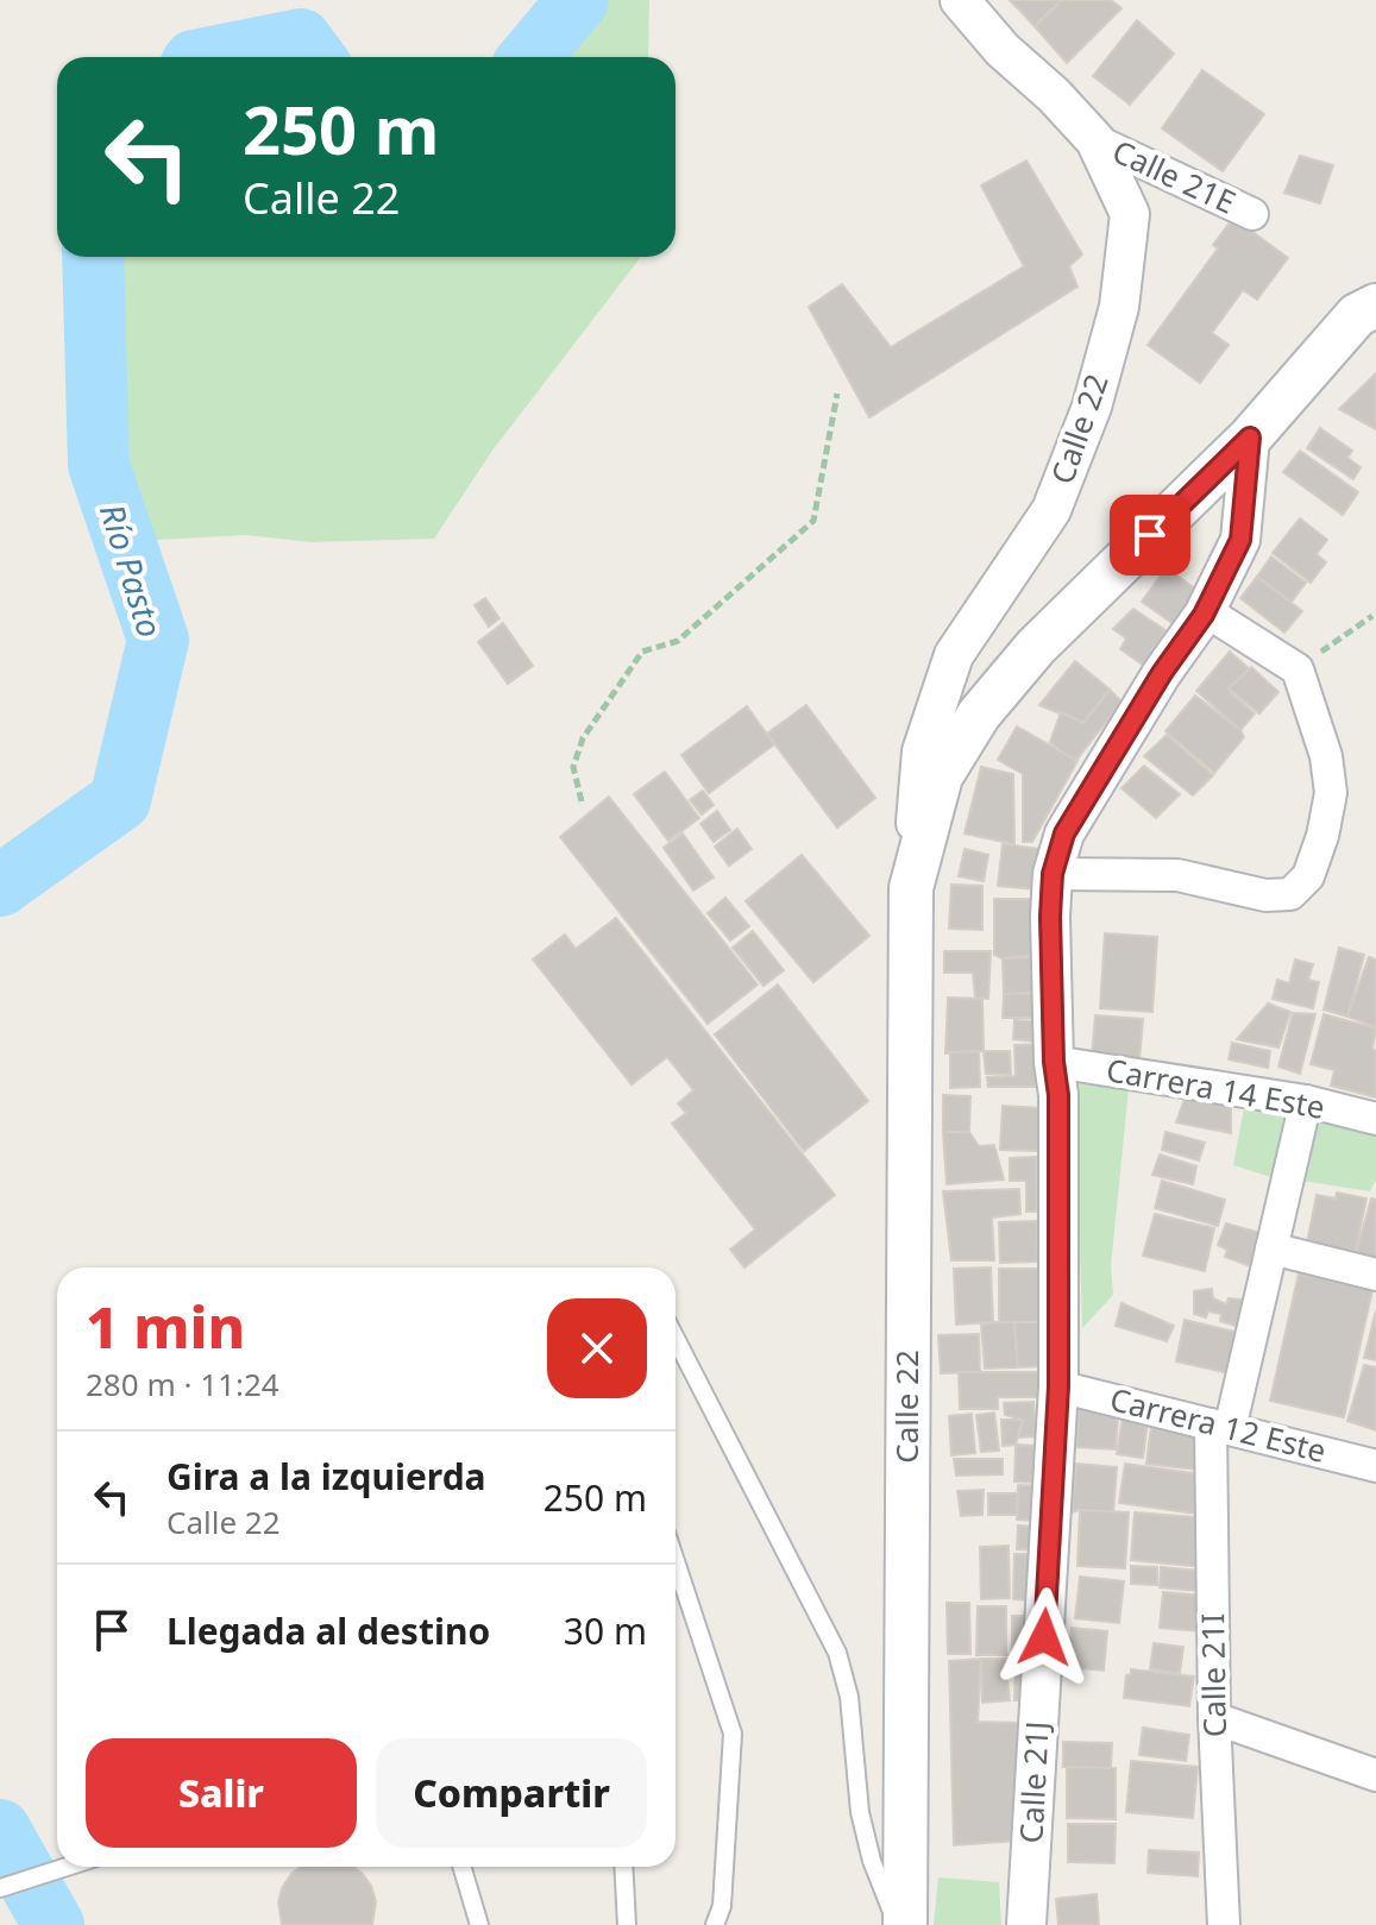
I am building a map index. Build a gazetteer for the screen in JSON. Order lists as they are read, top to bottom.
{
  "streets": {
    "main road": ["Calle 22"],
    "street": [
      "Calle 21E",
      "Carrera 14 Este",
      "Carrera 12 Este",
      "Calle 21I",
      "Calle 21J"
    ]
  },
  "crossings": [
    ["Calle 21E", "Calle 22"],
    ["Calle 22", "Calle 21J"],
    ["Carrera 14 Este", "Calle 21I"],
    ["Carrera 14 Este", "Calle 21J"],
    ["Carrera 12 Este", "Calle 21I"],
    ["Carrera 12 Este", "Calle 21J"]
  ],
  "water": ["Río Pasto"],
  "page": {
    "turn": ["250 m", "Calle 22"],
    "heading": ["1 min", "280 m · 11:24"],
    "list": [
      {
        "name": "Gira a la izquierda",
        "note": "Calle 22",
        "value": "250 m"
      },
      {
        "name": "Llegada al destino",
        "value": "30 m"
      }
    ],
    "buttons": ["Salir", "Compartir"]
  }
}
